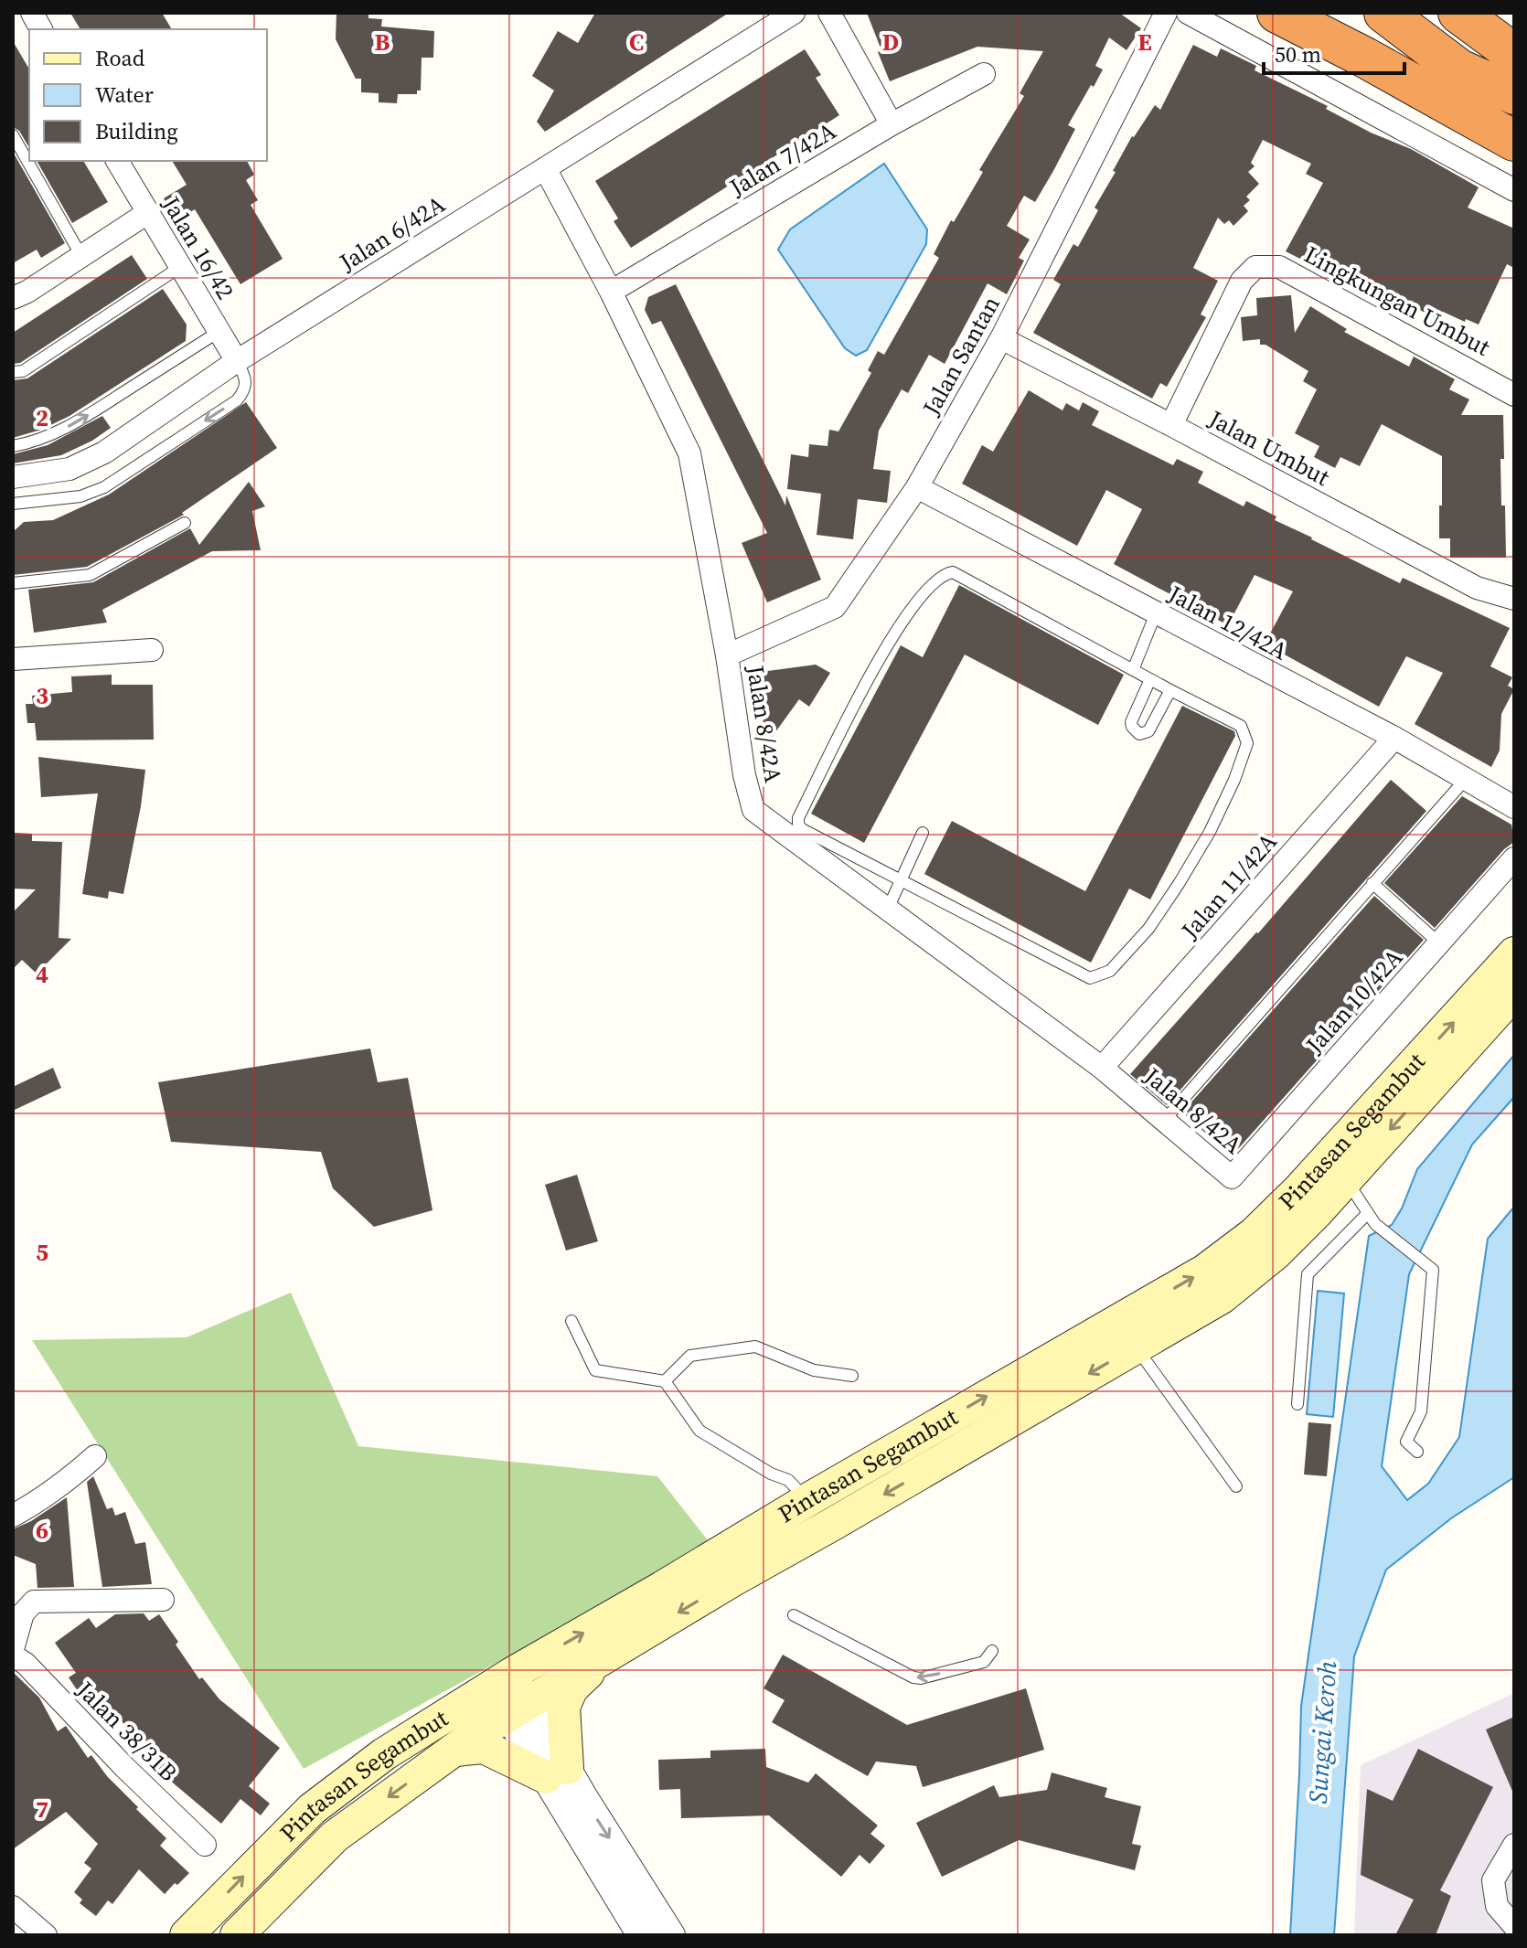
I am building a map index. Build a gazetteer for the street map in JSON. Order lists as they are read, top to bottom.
{
  "streets": {
    "main road": ["Pintasan Segambut"],
    "street": [
      "Jalan 7/42A",
      "Jalan 6/42A",
      "Jalan 16/42",
      "Lingkungan Umbut",
      "Jalan Santan",
      "Jalan Umbut",
      "Jalan 12/42A",
      "Jalan 8/42A",
      "Jalan 11/42A",
      "Jalan 10/42A",
      "Jalan 38/31B"
    ]
  },
  "crossings": [
    ["Jalan 7/42A", "Jalan 8/42A"],
    ["Jalan 6/42A", "Jalan 16/42"],
    ["Jalan 6/42A", "Jalan 8/42A"],
    ["Lingkungan Umbut", "Jalan Umbut"],
    ["Jalan Santan", "Jalan Umbut"],
    ["Jalan Santan", "Jalan 12/42A"],
    ["Jalan Santan", "Jalan 8/42A"],
    ["Jalan 12/42A", "Jalan 11/42A"],
    ["Jalan 8/42A", "Jalan 11/42A"],
    ["Jalan 8/42A", "Jalan 10/42A"]
  ],
  "water": ["Sungai Keroh"],
  "legend": ["Road", "Water", "Building"],
  "scale_bar": "50 m",
  "grid": {
    "columns": [
      "B",
      "C",
      "D",
      "E"
    ],
    "rows": [
      "2",
      "3",
      "4",
      "5",
      "6",
      "7"
    ]
  }
}
